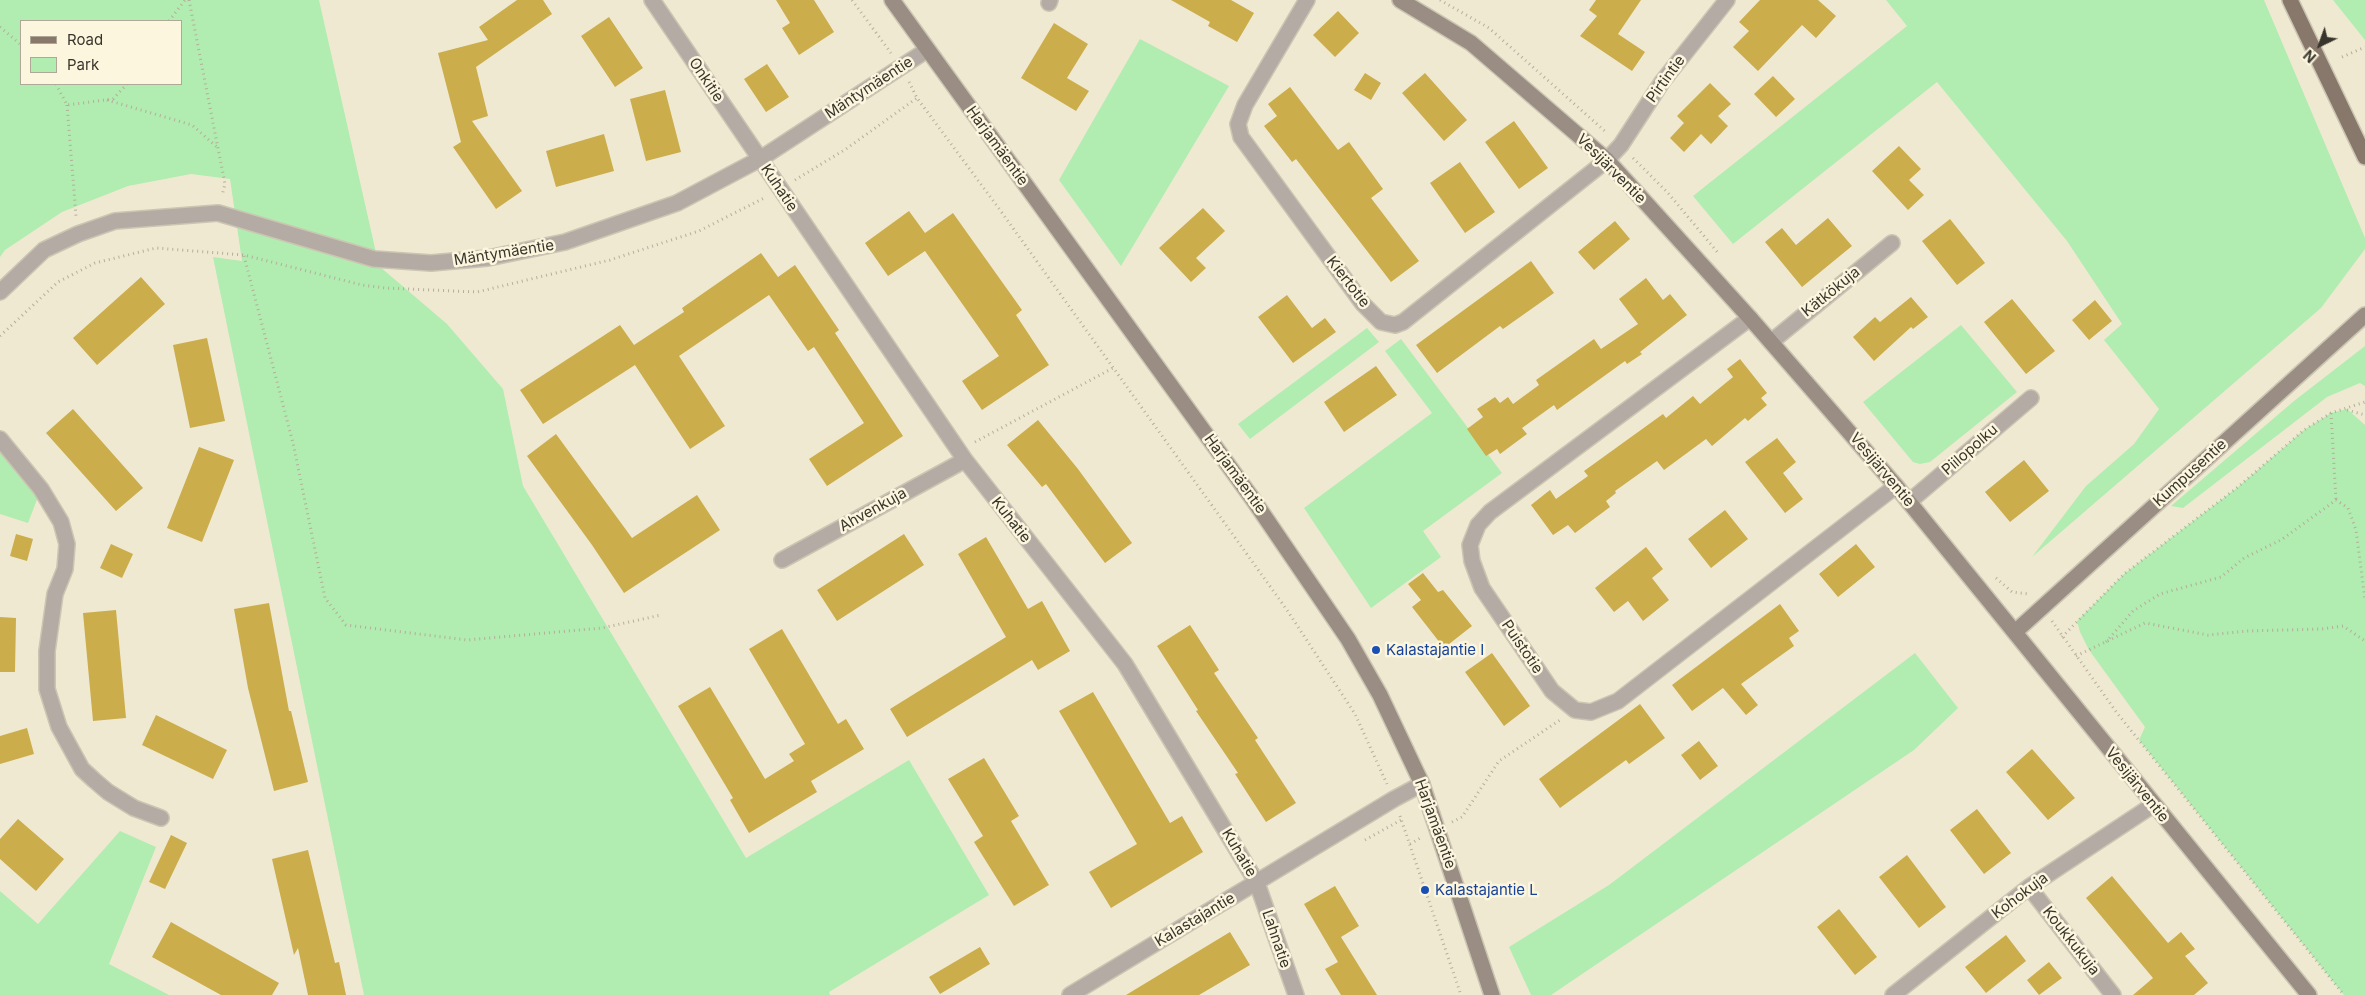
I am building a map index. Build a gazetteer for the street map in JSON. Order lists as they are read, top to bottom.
{
  "streets": {
    "street": [
      "Pirtintie",
      "Onkitie",
      "Mäntymäentie",
      "Harjamäentie",
      "Vesijärventie",
      "Kuhatie",
      "Kiertotie",
      "Kätkökuja",
      "Piilopolku",
      "Kumpusentie",
      "Ahvenkuja",
      "Puistotie",
      "Kohokuja",
      "Kalastajantie",
      "Lahnatie",
      "Koukkukuja"
    ]
  },
  "crossings": [
    ["Pirtintie", "Vesijärventie"],
    ["Pirtintie", "Kiertotie"],
    ["Onkitie", "Mäntymäentie"],
    ["Onkitie", "Kuhatie"],
    ["Mäntymäentie", "Harjamäentie"],
    ["Mäntymäentie", "Kuhatie"],
    ["Harjamäentie", "Kalastajantie"],
    ["Vesijärventie", "Kiertotie"],
    ["Vesijärventie", "Kätkökuja"],
    ["Vesijärventie", "Piilopolku"],
    ["Vesijärventie", "Kumpusentie"],
    ["Vesijärventie", "Puistotie"],
    ["Vesijärventie", "Kohokuja"],
    ["Kuhatie", "Ahvenkuja"],
    ["Kuhatie", "Kalastajantie"],
    ["Kuhatie", "Lahnatie"],
    ["Kohokuja", "Koukkukuja"],
    ["Kalastajantie", "Lahnatie"]
  ],
  "places": ["Kalastajantie I", "Kalastajantie L"],
  "legend": ["Road", "Park"],
  "north": "bottom left"
}
